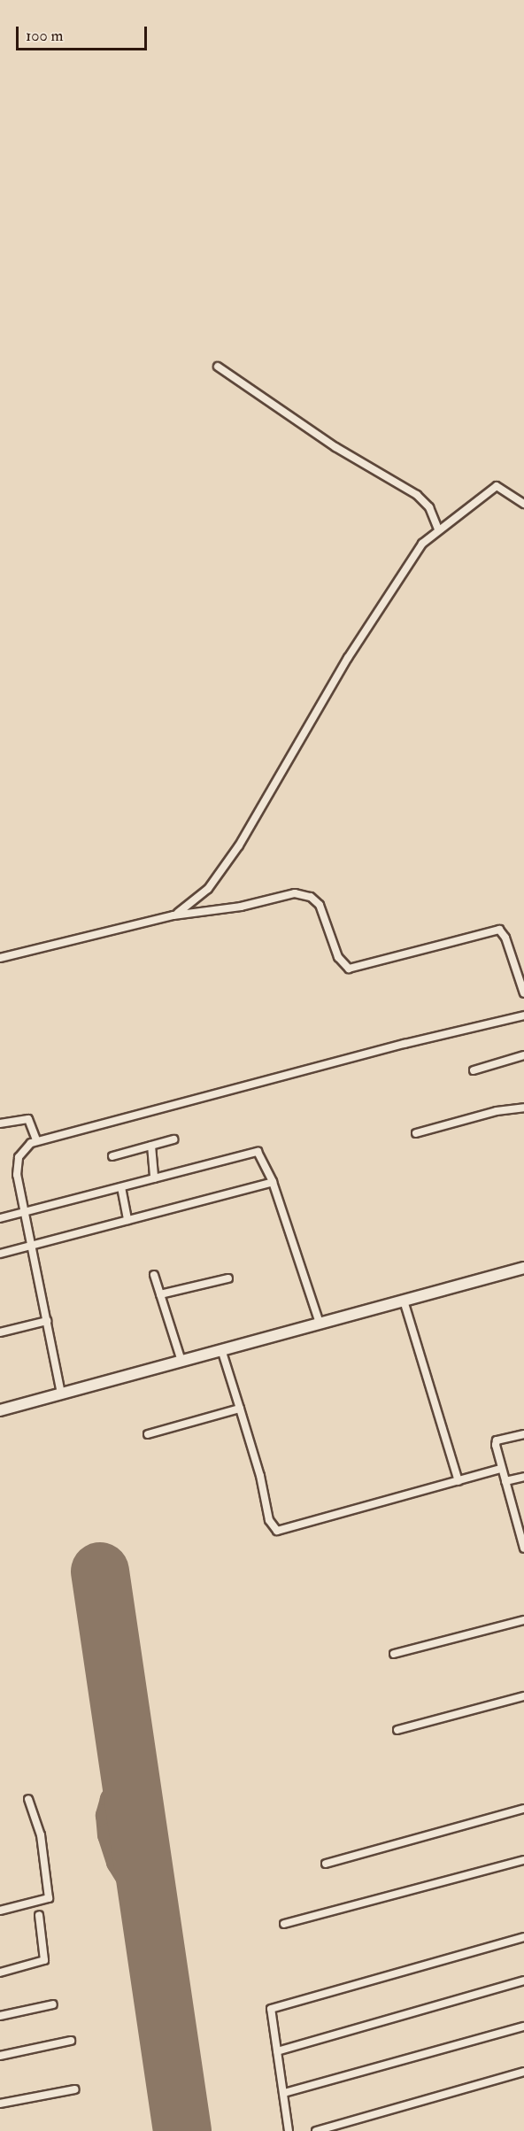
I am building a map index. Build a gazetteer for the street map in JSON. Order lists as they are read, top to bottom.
{
  "scale_bar": "100 m"
}
